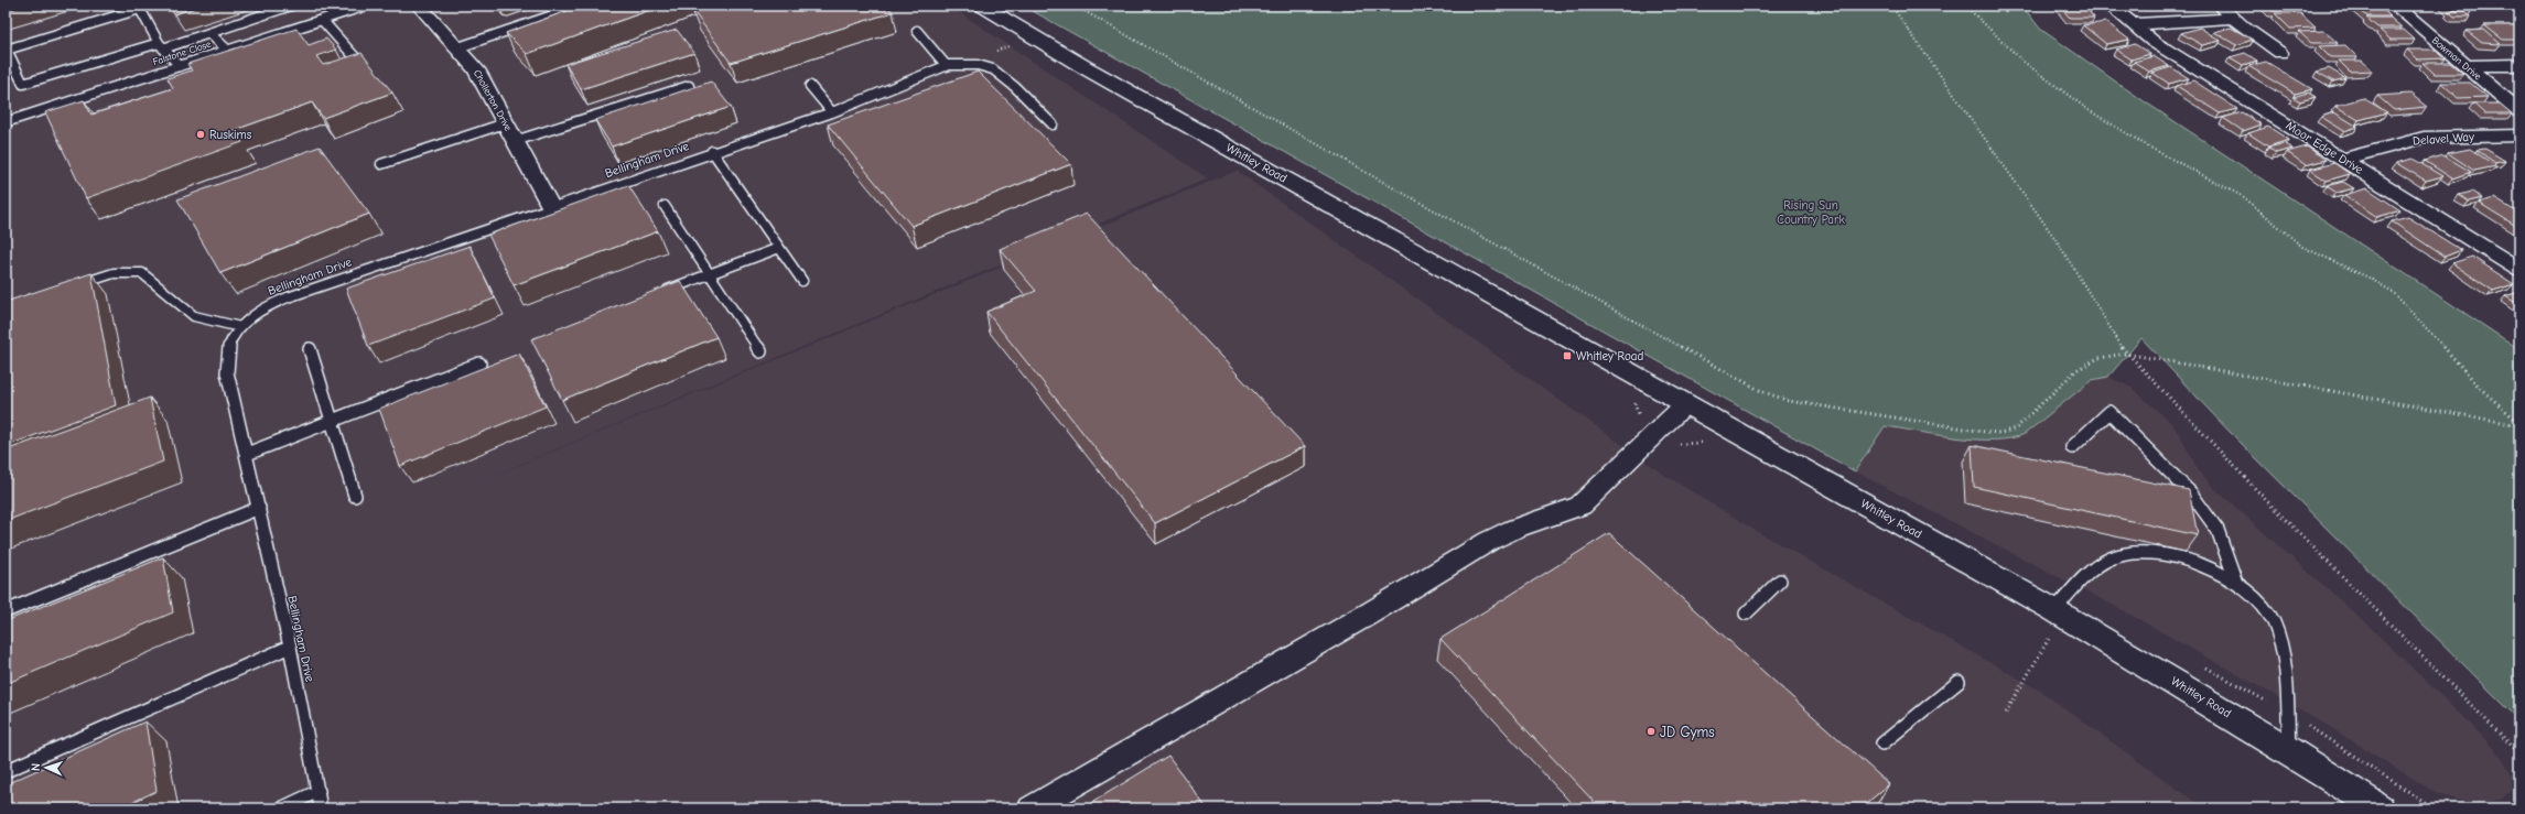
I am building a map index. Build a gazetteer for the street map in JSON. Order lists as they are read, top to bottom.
{
  "streets": {
    "main road": ["Whitley Road"],
    "street": [
      "Bowman Drive",
      "Chollerton Drive",
      "Delavel Way",
      "Moor Edge Drive"
    ],
    "lane": ["Falstone Close", "Bellingham Drive"]
  },
  "crossings": [
    ["Chollerton Drive", "Bellingham Drive"],
    ["Delavel Way", "Moor Edge Drive"]
  ],
  "parks": ["Rising Sun Country Park"],
  "places": {
    "other": ["Ruskims", "JD Gyms"],
    "transit": ["Whitley Road"]
  },
  "north": "left"
}
